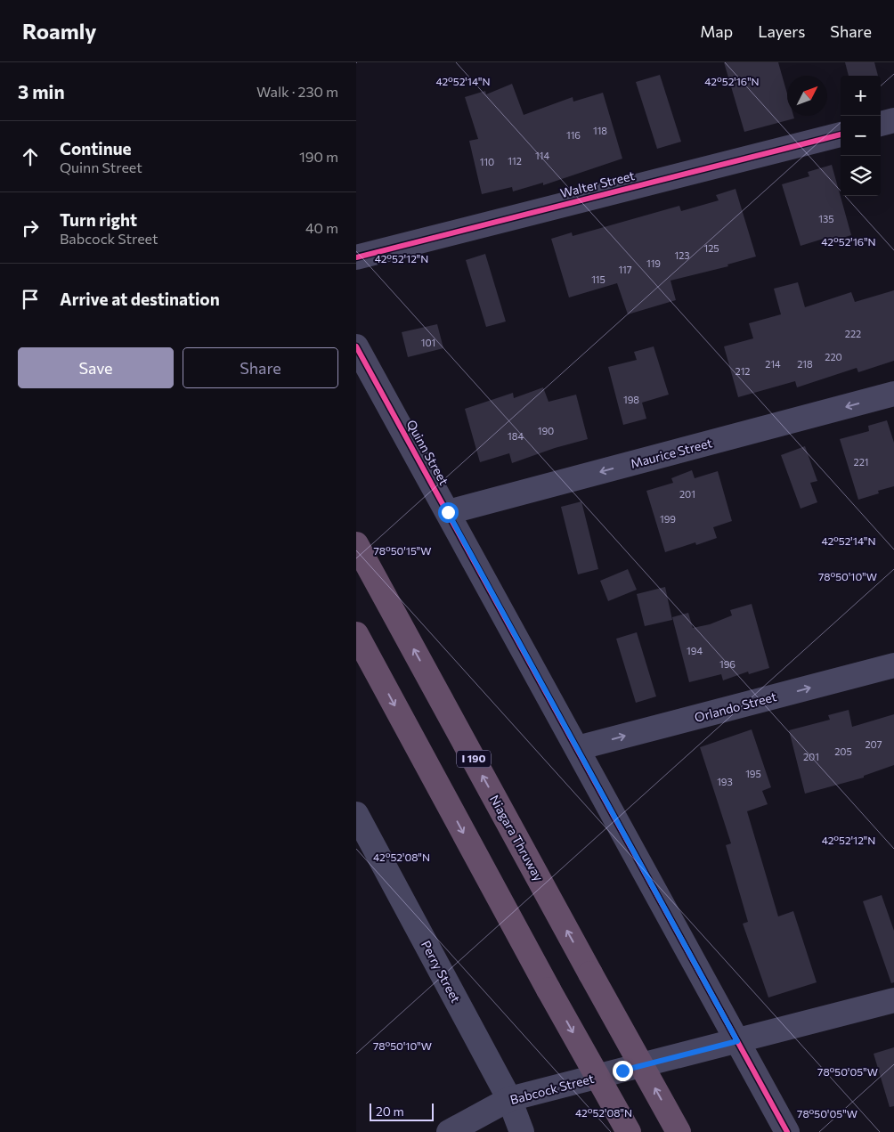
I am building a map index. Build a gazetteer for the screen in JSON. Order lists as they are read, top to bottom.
{
  "streets": {
    "highway": ["I 190", "Niagara Thruway"],
    "street": [
      "Walter Street",
      "Quinn Street",
      "Maurice Street",
      "Orlando Street",
      "Perry Street",
      "Babcock Street"
    ]
  },
  "crossings": [
    ["Quinn Street", "Maurice Street"],
    ["Quinn Street", "Orlando Street"],
    ["Quinn Street", "Babcock Street"],
    ["Perry Street", "Babcock Street"]
  ],
  "one_way": ["Maurice Street", "Orlando Street"],
  "house_numbers": [
    "118",
    "116",
    "114",
    "112",
    "110",
    "135",
    "125",
    "123",
    "119",
    "117",
    "115",
    "222",
    "101",
    "220",
    "214",
    "218",
    "212",
    "198",
    "190",
    "184",
    "221",
    "201",
    "199",
    "194",
    "196",
    "207",
    "205",
    "201",
    "195",
    "193"
  ],
  "scale_bar": "20 m",
  "north": "top right",
  "page": {
    "header": "Roamly",
    "nav": ["Map", "Layers", "Share"],
    "heading": ["3 min", "Walk · 230 m"],
    "map_buttons": ["+", "−"],
    "list": [
      ["Continue", "Quinn Street", "190 m"],
      ["Turn right", "Babcock Street", "40 m"],
      "Arrive at destination"
    ],
    "buttons": ["Save", "Share"],
    "scale": "20 m"
  },
  "coordinates": [
    "42°52'14\"N",
    "42°52'16\"N",
    "42°52'12\"N",
    "78°50'15\"W",
    "78°50'10\"W",
    "42°52'08\"N",
    "78°50'05\"W"
  ]
}
